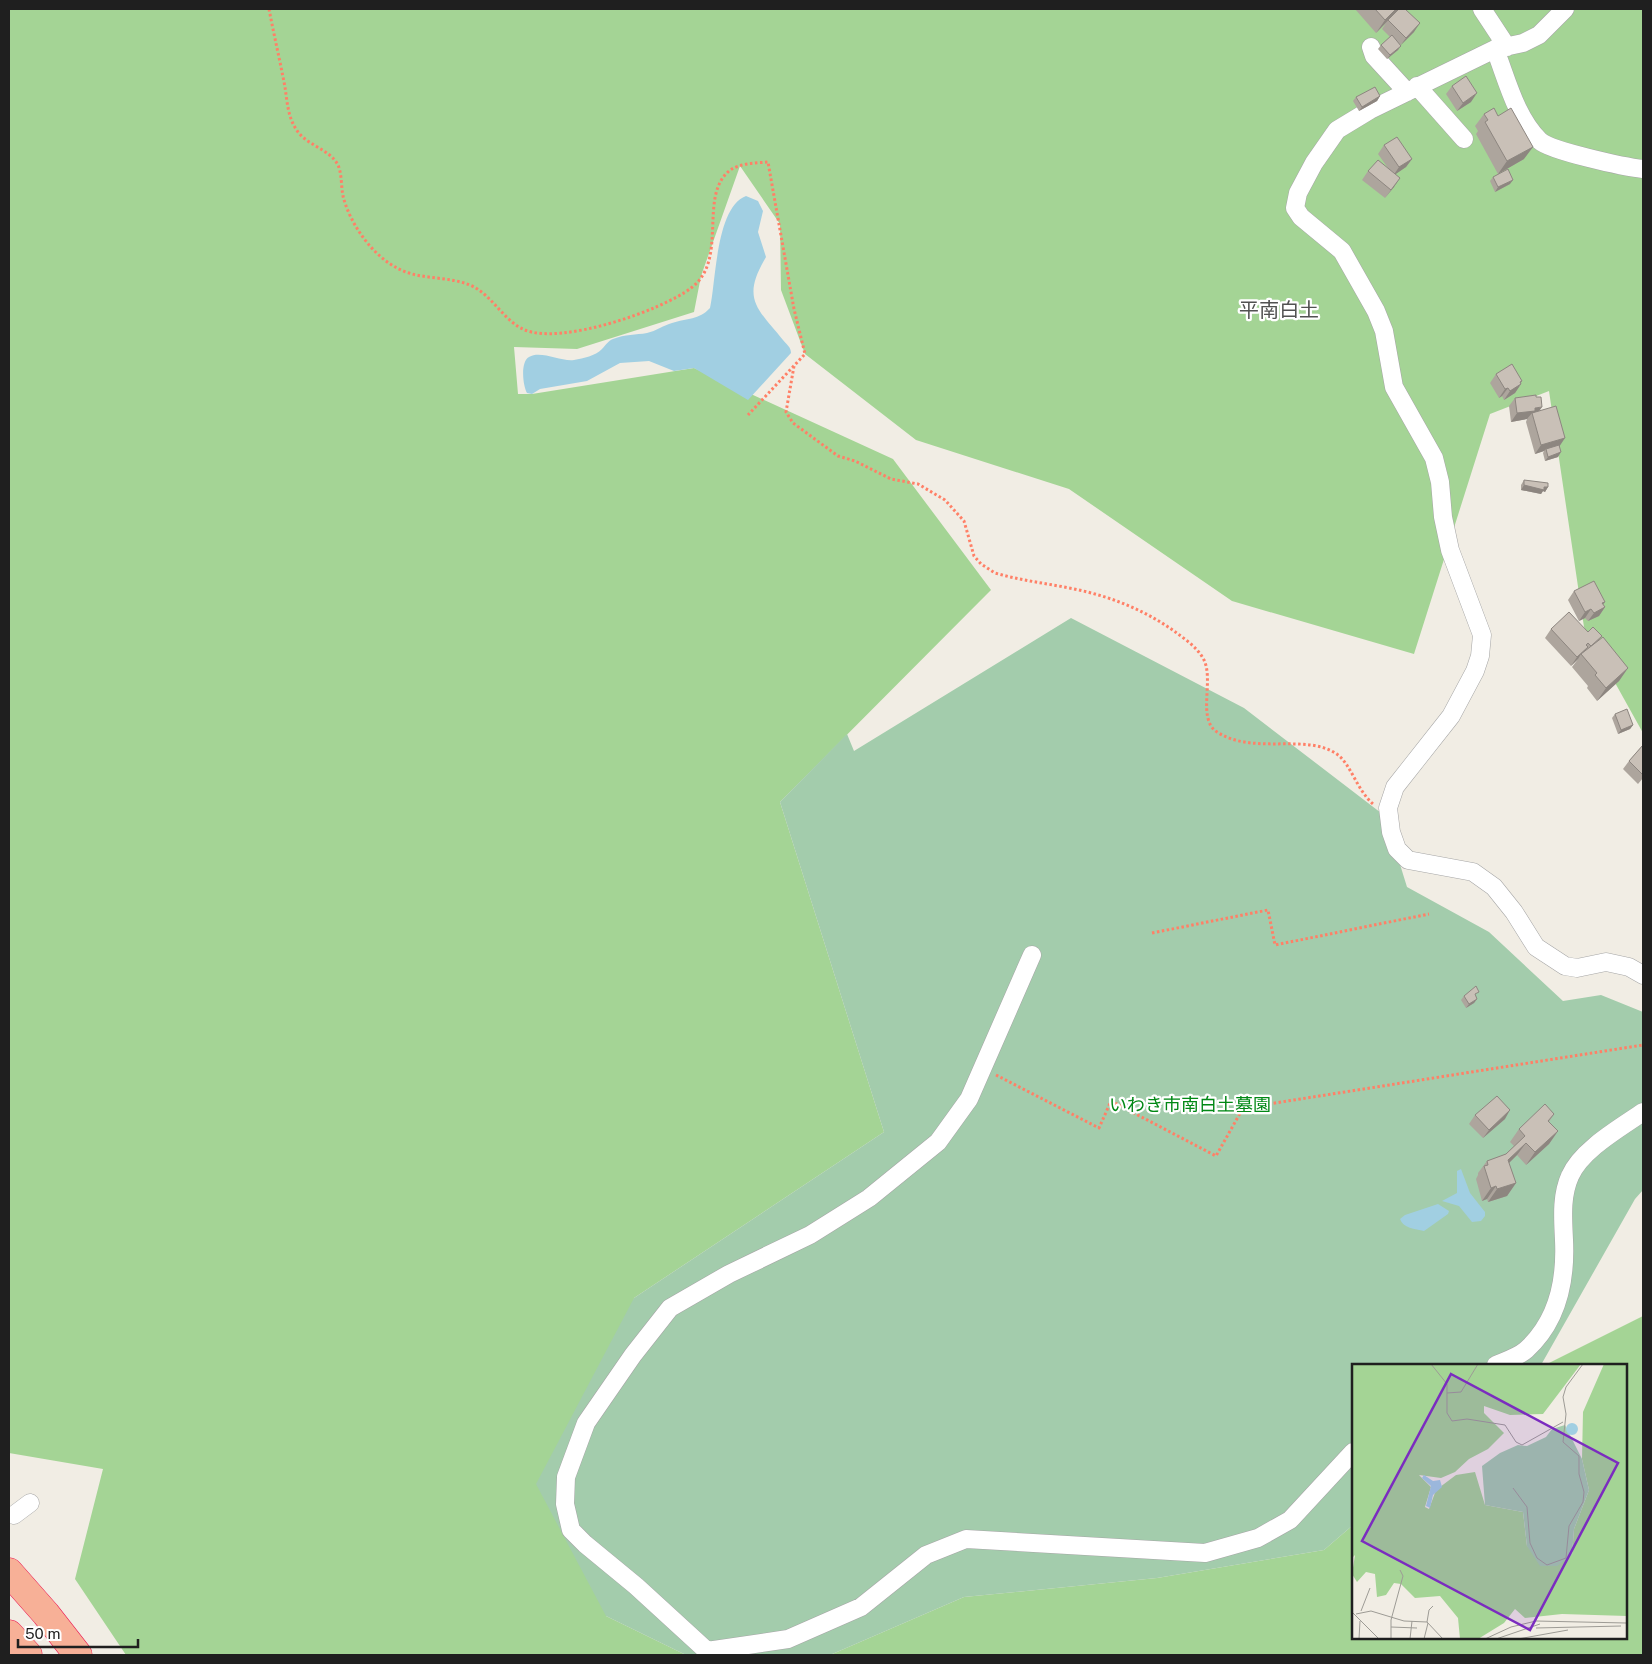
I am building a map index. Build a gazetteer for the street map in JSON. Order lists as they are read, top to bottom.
{
  "districts": ["平南白土"],
  "parks": ["いわき市南白土墓園"],
  "scale_bar": "50 m"
}
